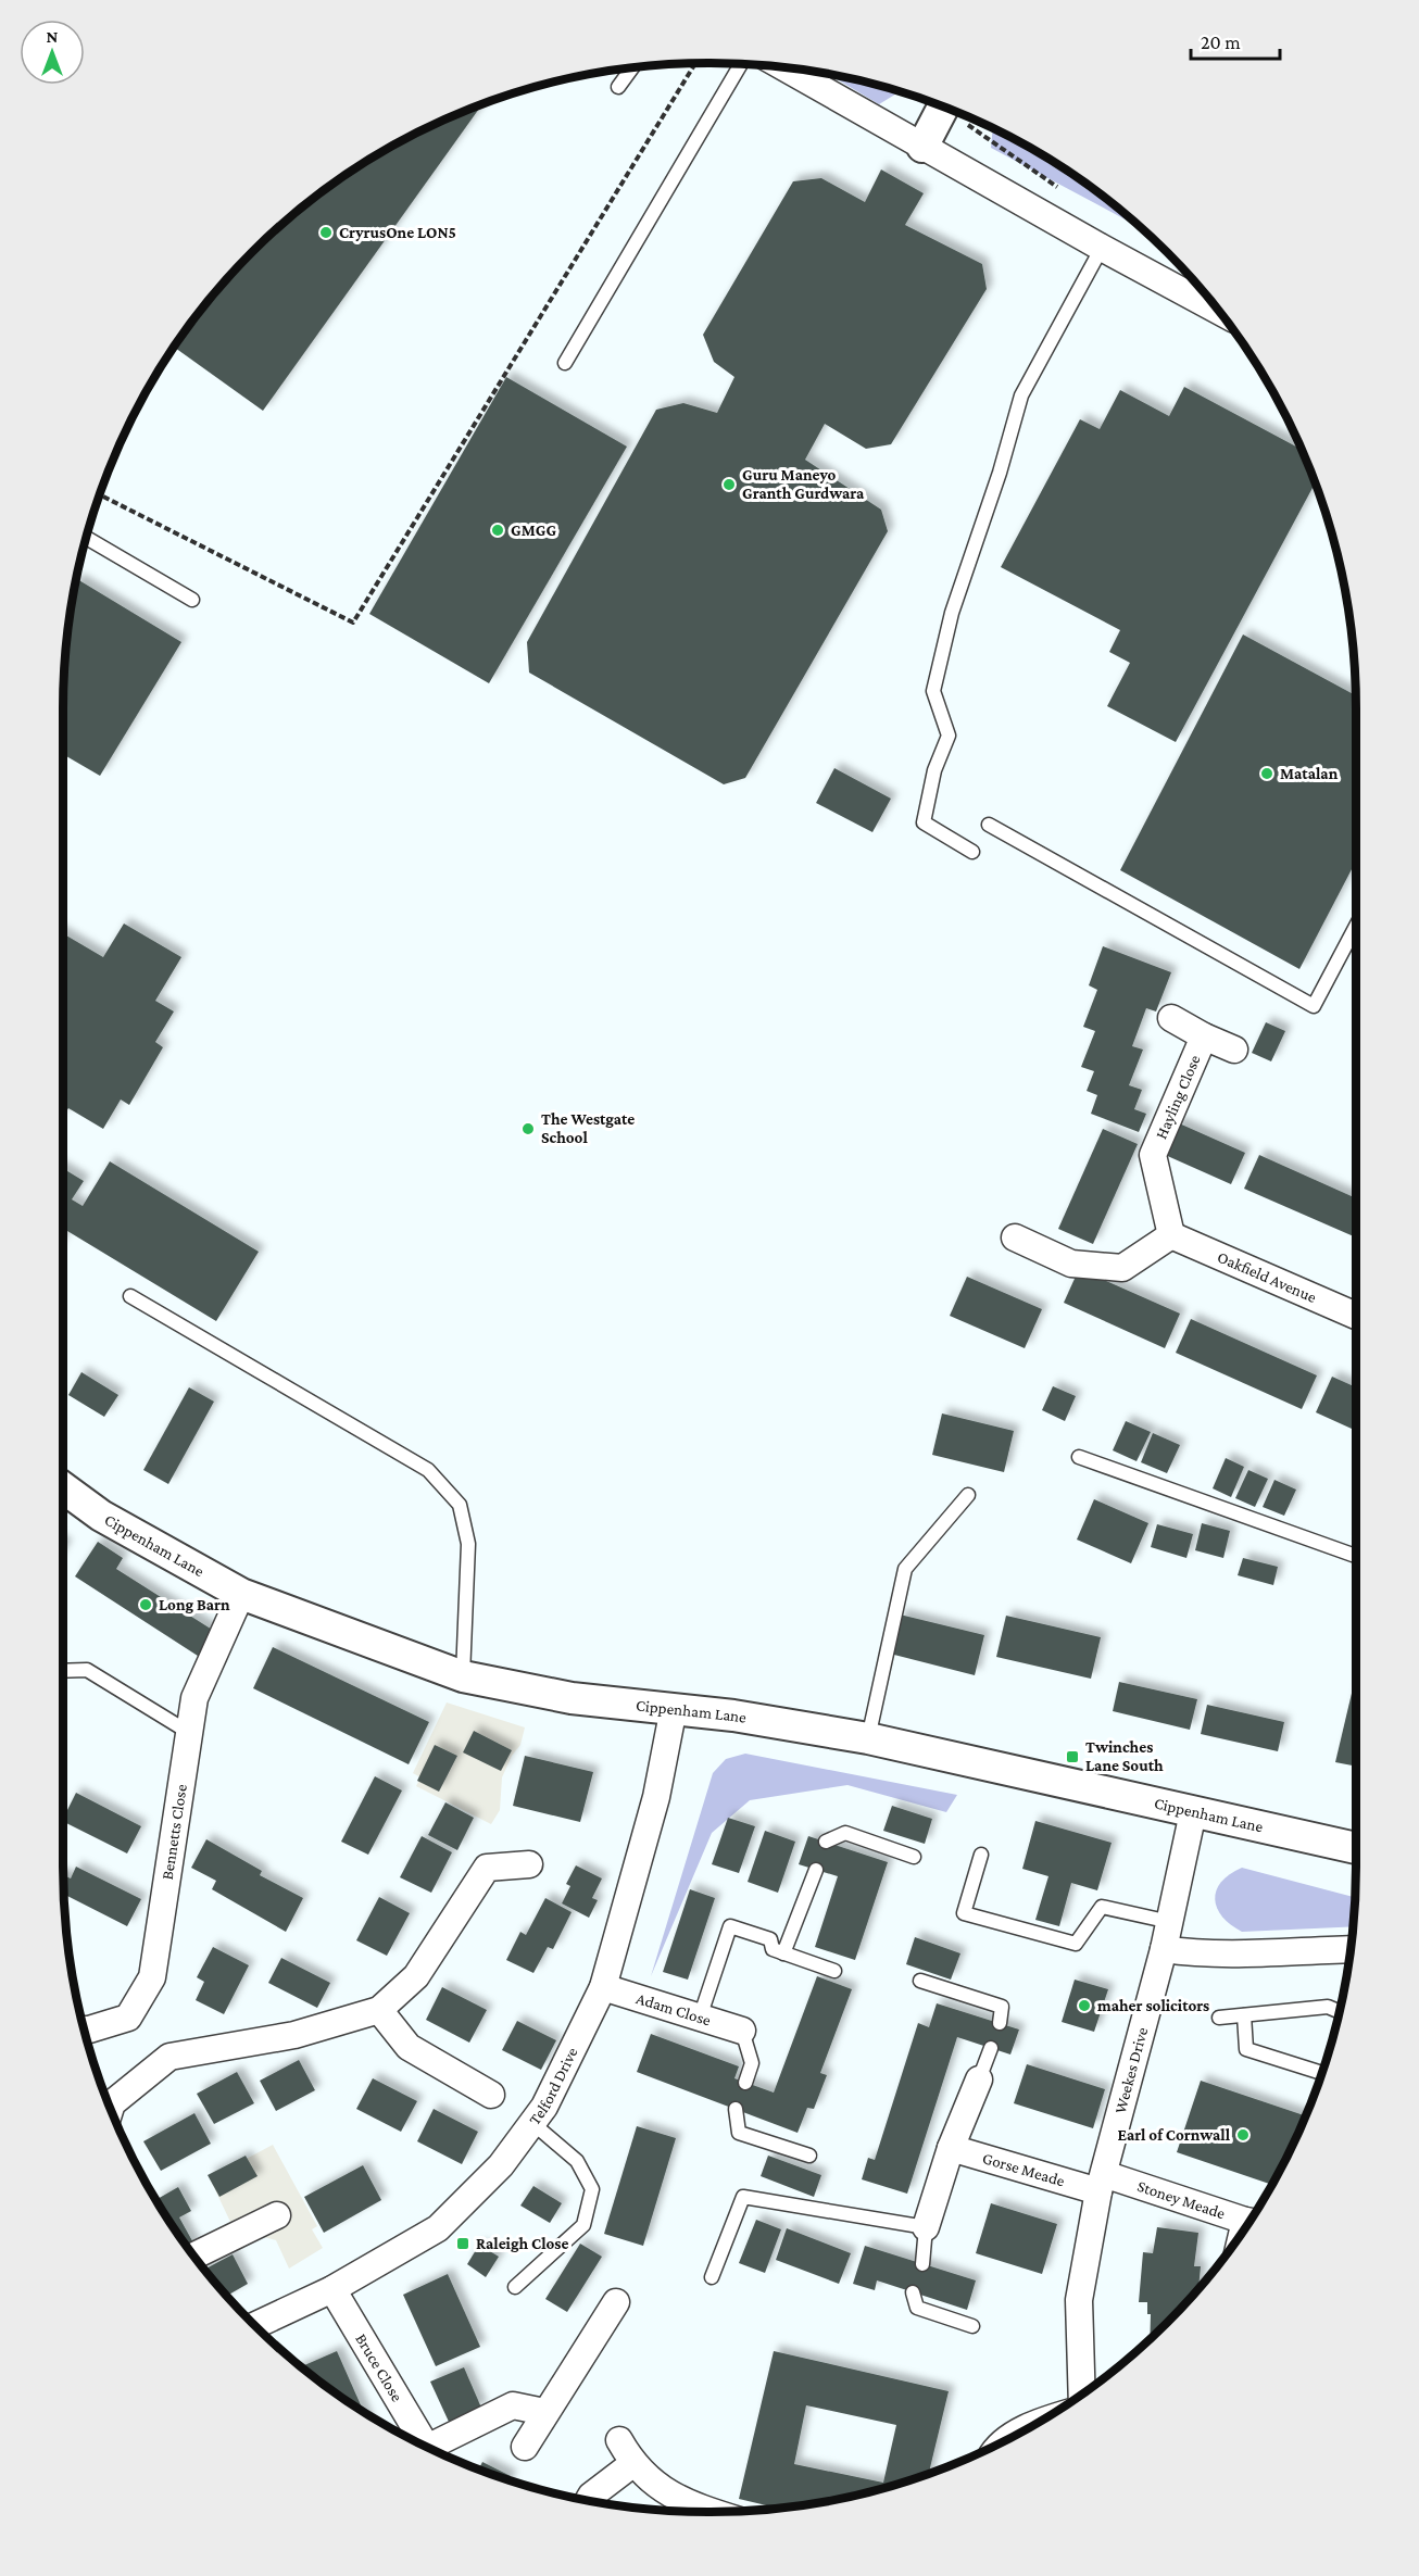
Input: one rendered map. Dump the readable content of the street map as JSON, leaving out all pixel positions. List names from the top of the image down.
{
  "streets": {
    "street": [
      "Hayling Close",
      "Oakfield Avenue",
      "Cippenham Lane",
      "Bennetts Close",
      "Adam Close",
      "Weekes Drive",
      "Telford Drive",
      "Gorse Meade",
      "Stoney Meade",
      "Bruce Close"
    ]
  },
  "crossings": [
    ["Hayling Close", "Oakfield Avenue"],
    ["Cippenham Lane", "Bennetts Close"],
    ["Cippenham Lane", "Weekes Drive"],
    ["Cippenham Lane", "Telford Drive"],
    ["Adam Close", "Telford Drive"],
    ["Weekes Drive", "Gorse Meade"],
    ["Weekes Drive", "Stoney Meade"],
    ["Telford Drive", "Bruce Close"],
    ["Gorse Meade", "Stoney Meade"]
  ],
  "places": {
    "other": [
      "CryrusOne LON5",
      "Guru Maneyo Granth Gurdwara",
      "GMGG",
      "Matalan",
      "The Westgate School",
      "Long Barn",
      "maher solicitors",
      "Earl of Cornwall"
    ],
    "transit": ["Twinches Lane South", "Raleigh Close"]
  },
  "scale_bar": "20 m",
  "north": "top"
}
